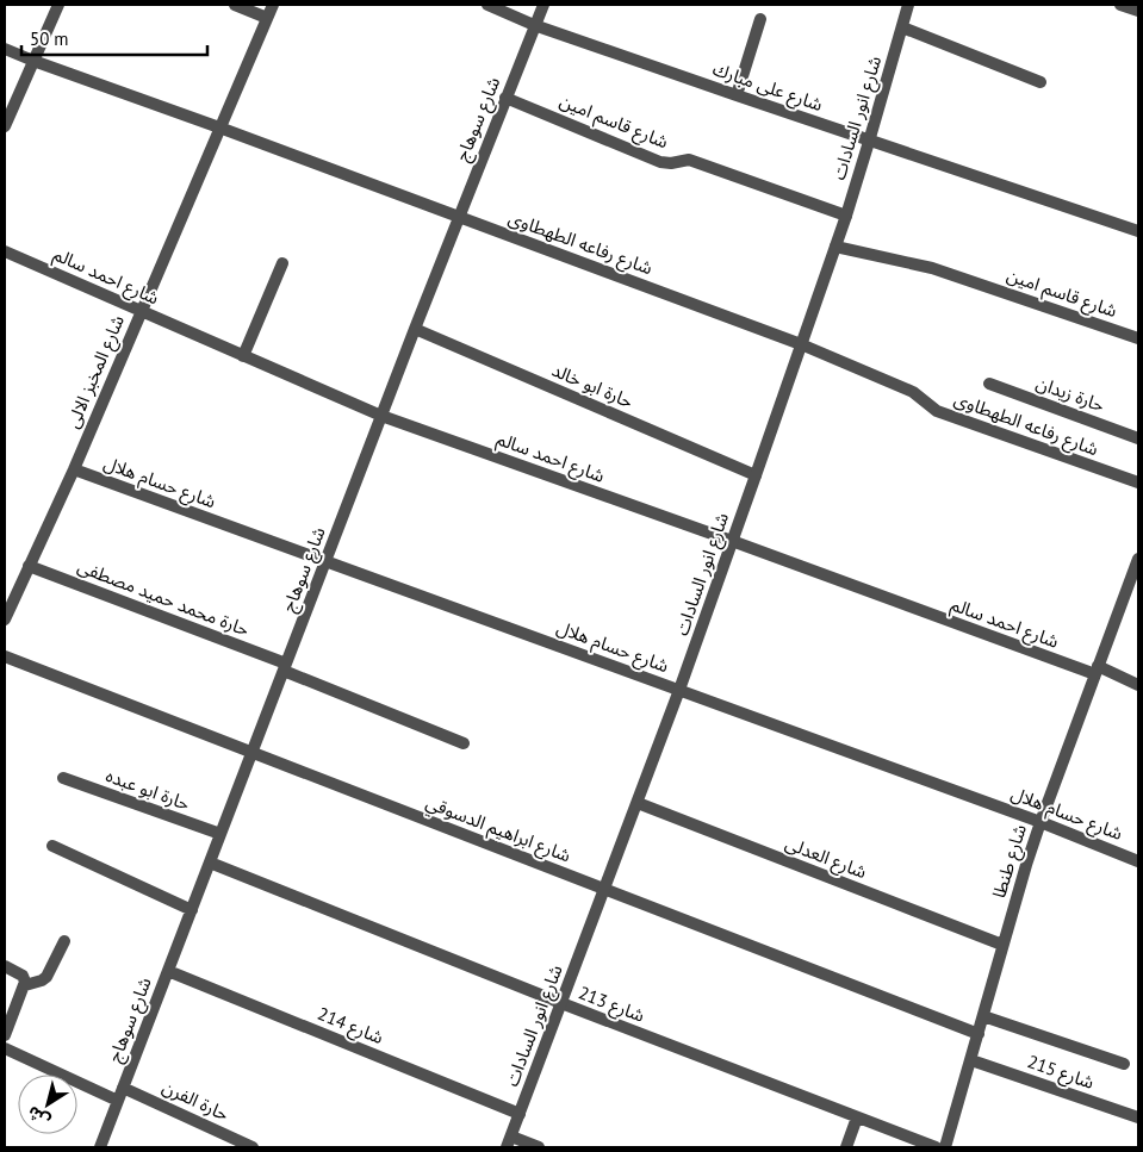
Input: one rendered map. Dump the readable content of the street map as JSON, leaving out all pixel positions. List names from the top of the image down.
{
  "streets": {
    "street": [
      "شارع على مبارك",
      "شارع انور السادات",
      "شارع سوهاج",
      "شارع قاسم امين",
      "شارع رفاعه الطهطاوى",
      "شارع احمد سالم",
      "شارع المخبز الالى",
      "حارة ابو خالد",
      "حارة زيدان",
      "شارع حسام هلال",
      "حارة محمد حميد مصطفى",
      "حارة ابو عبده",
      "شارع ابراهيم الدسوقي",
      "شارع العدلى",
      "شارع طنطا",
      "شارع 213",
      "شارع 214",
      "شارع 215",
      "حارة الفرن"
    ]
  },
  "crossings": [
    ["شارع على مبارك", "شارع انور السادات"],
    ["شارع على مبارك", "شارع سوهاج"],
    ["شارع انور السادات", "شارع قاسم امين"],
    ["شارع انور السادات", "شارع رفاعه الطهطاوى"],
    ["شارع انور السادات", "شارع احمد سالم"],
    ["شارع انور السادات", "حارة ابو خالد"],
    ["شارع انور السادات", "شارع حسام هلال"],
    ["شارع انور السادات", "شارع ابراهيم الدسوقي"],
    ["شارع انور السادات", "شارع العدلى"],
    ["شارع انور السادات", "شارع 213"],
    ["شارع انور السادات", "شارع 214"],
    ["شارع سوهاج", "شارع قاسم امين"],
    ["شارع سوهاج", "شارع رفاعه الطهطاوى"],
    ["شارع سوهاج", "شارع احمد سالم"],
    ["شارع سوهاج", "حارة ابو خالد"],
    ["شارع سوهاج", "شارع حسام هلال"],
    ["شارع سوهاج", "حارة محمد حميد مصطفى"],
    ["شارع سوهاج", "حارة ابو عبده"],
    ["شارع سوهاج", "شارع ابراهيم الدسوقي"],
    ["شارع سوهاج", "شارع 213"],
    ["شارع سوهاج", "شارع 214"],
    ["شارع سوهاج", "حارة الفرن"],
    ["شارع رفاعه الطهطاوى", "شارع المخبز الالى"],
    ["شارع احمد سالم", "شارع المخبز الالى"],
    ["شارع احمد سالم", "شارع طنطا"],
    ["شارع المخبز الالى", "شارع حسام هلال"],
    ["شارع المخبز الالى", "حارة محمد حميد مصطفى"],
    ["شارع حسام هلال", "شارع طنطا"],
    ["شارع ابراهيم الدسوقي", "شارع طنطا"],
    ["شارع العدلى", "شارع طنطا"],
    ["شارع طنطا", "شارع 215"]
  ],
  "scale_bar": "50 m",
  "north": "bottom left"
}
